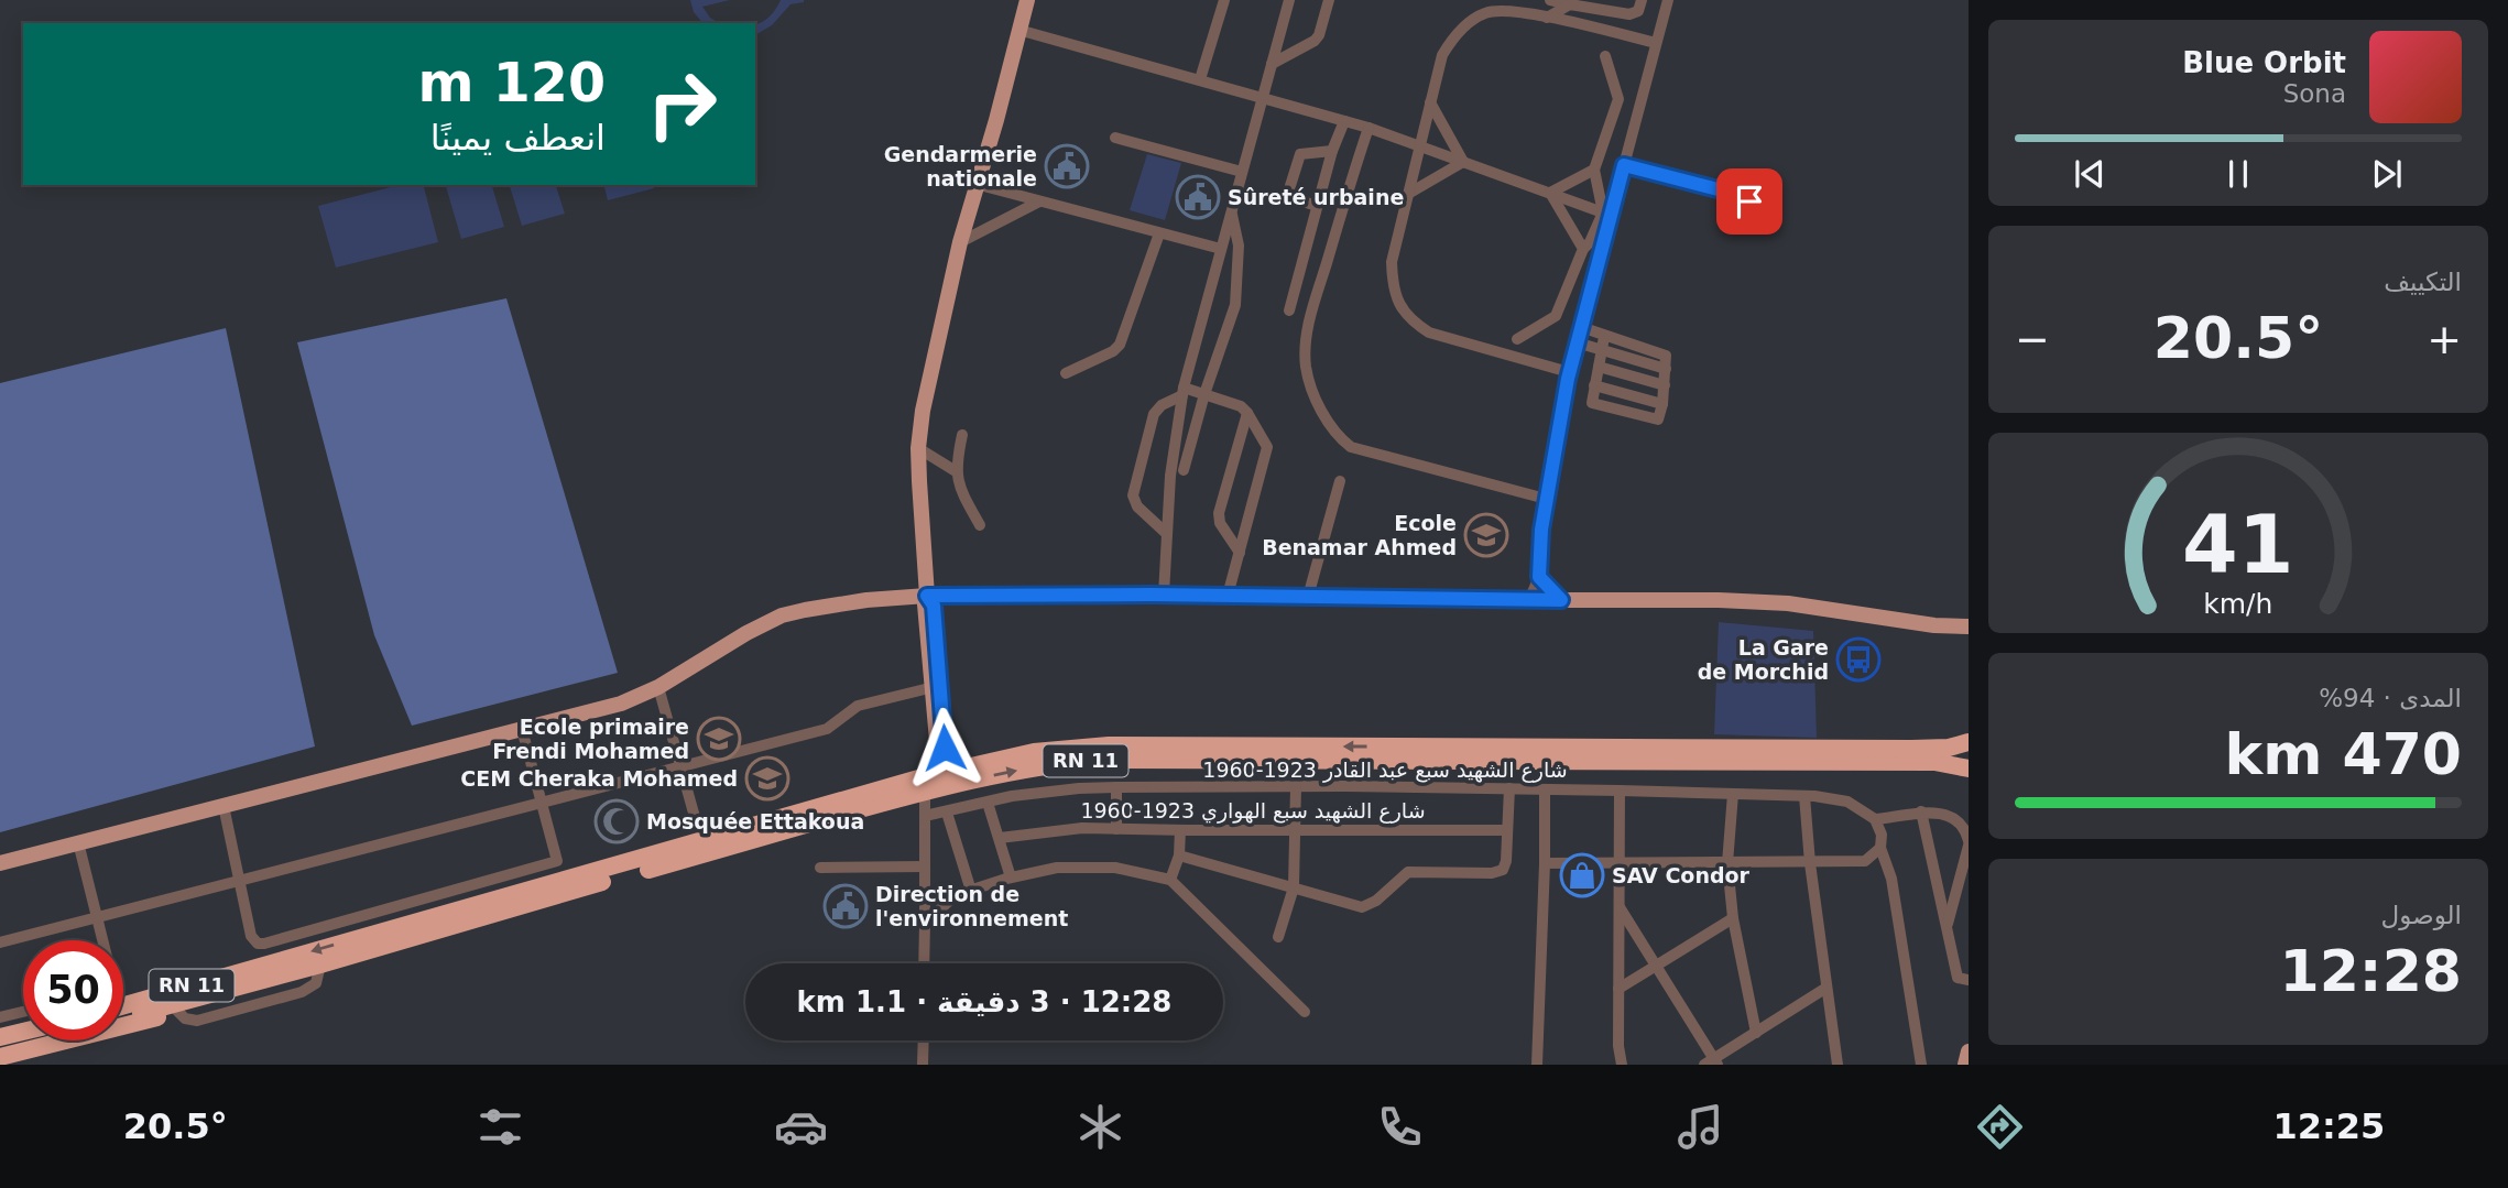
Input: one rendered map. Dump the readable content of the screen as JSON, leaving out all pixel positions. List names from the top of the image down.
{
  "streets": {
    "highway": ["RN 11"],
    "street": ["شارع الشهيد سبع عبد القادر 1923-1960", "شارع الشهيد سبع الهواري 1923-1960"]
  },
  "places": {
    "public building": ["Gendarmerie nationale", "Sûreté urbaine", "Direction de l'environnement"],
    "school or university": ["Ecole Benamar Ahmed", "Ecole primaire Frendi Mohamed", "CEM Cheraka Mohamed"],
    "bus stop": ["La Gare de Morchid"],
    "mosque": ["Mosquée Ettakoua"],
    "shop": ["SAV Condor"]
  },
  "page": {
    "turn": ["120 m", "انعطف يمينًا"],
    "song": ["Blue Orbit", "Sona"],
    "tile": [
      "التكييف",
      ["المدى · 94%", "470 km"],
      ["الوصول", "12:28"]
    ],
    "heat": ["−", "20.5°", "+"],
    "limit": "50",
    "trip": "12:28 · 3 دقيقة · 1.1 km",
    "tabs": ["12:25", "20.5°"],
    "gauge": ["41", "km/h"]
  }
}
